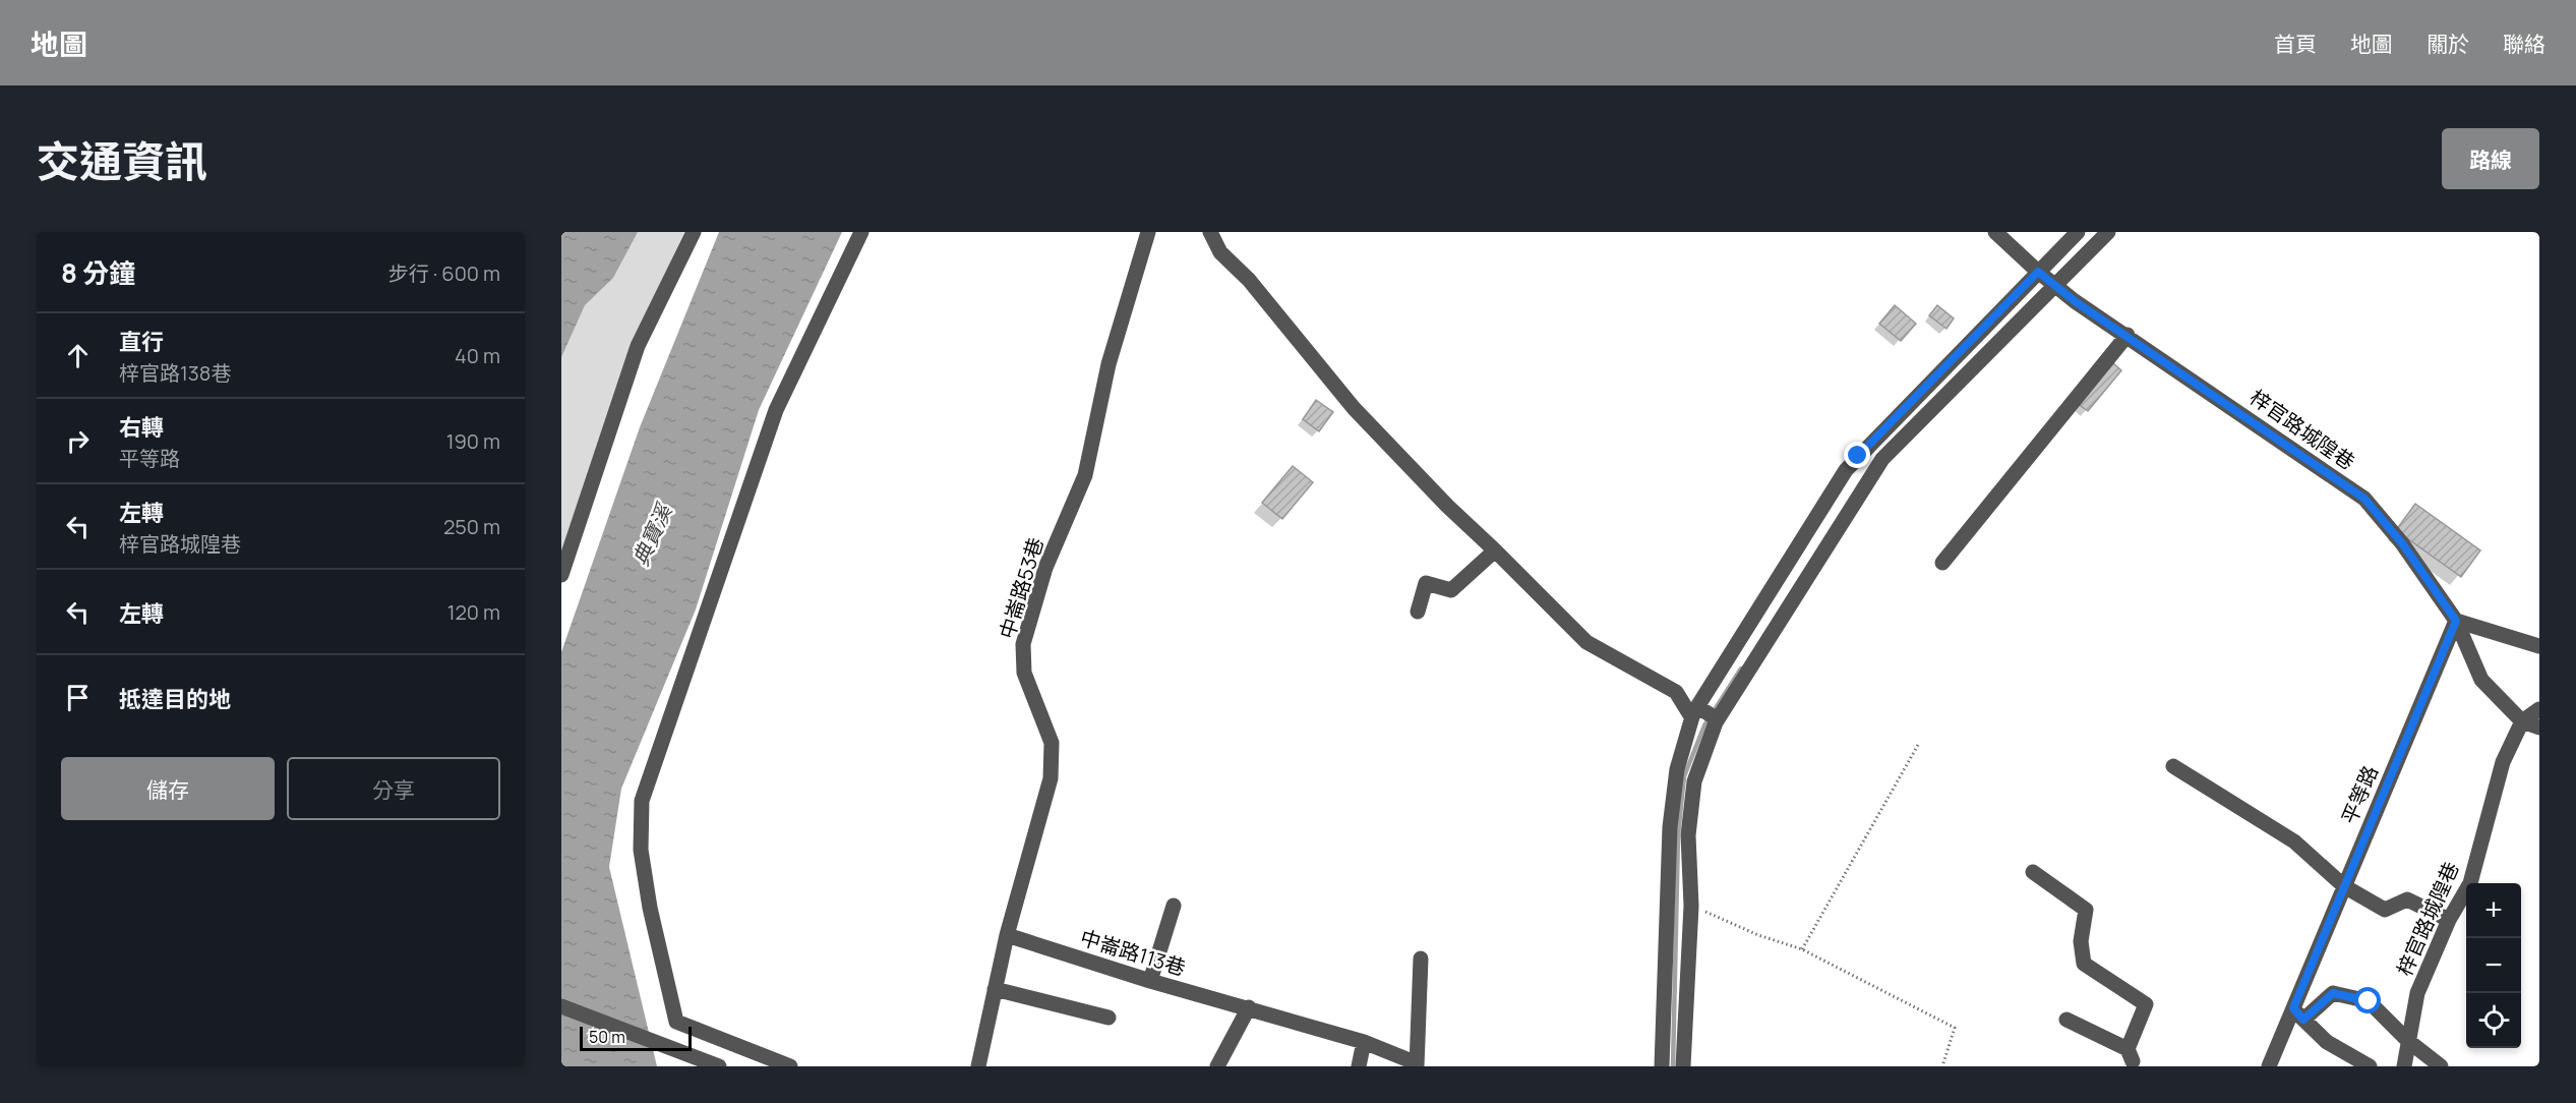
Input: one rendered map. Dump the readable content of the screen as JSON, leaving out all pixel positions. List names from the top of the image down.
{
  "streets": {
    "street": [
      "梓官路城隍巷",
      "中崙路53巷",
      "平等路",
      "中崙路113巷"
    ]
  },
  "crossings": [
    ["梓官路城隍巷", "平等路"],
    ["中崙路53巷", "中崙路113巷"]
  ],
  "water": ["典寶溪"],
  "scale_bar": "50 m",
  "page": {
    "header": "地圖",
    "nav": [
      "首頁",
      "地圖",
      "關於",
      "聯絡"
    ],
    "title": "交通資訊",
    "buttons": [
      "路線",
      ["儲存", "分享"]
    ],
    "heading": ["8 分鐘", "步行 · 600 m"],
    "list": [
      ["直行", "梓官路138巷", "40 m"],
      ["右轉", "平等路", "190 m"],
      ["左轉", "梓官路城隍巷", "250 m"],
      ["左轉", "120 m"],
      "抵達目的地"
    ],
    "map_buttons": ["+", "−"],
    "scale": "50 m"
  }
}
